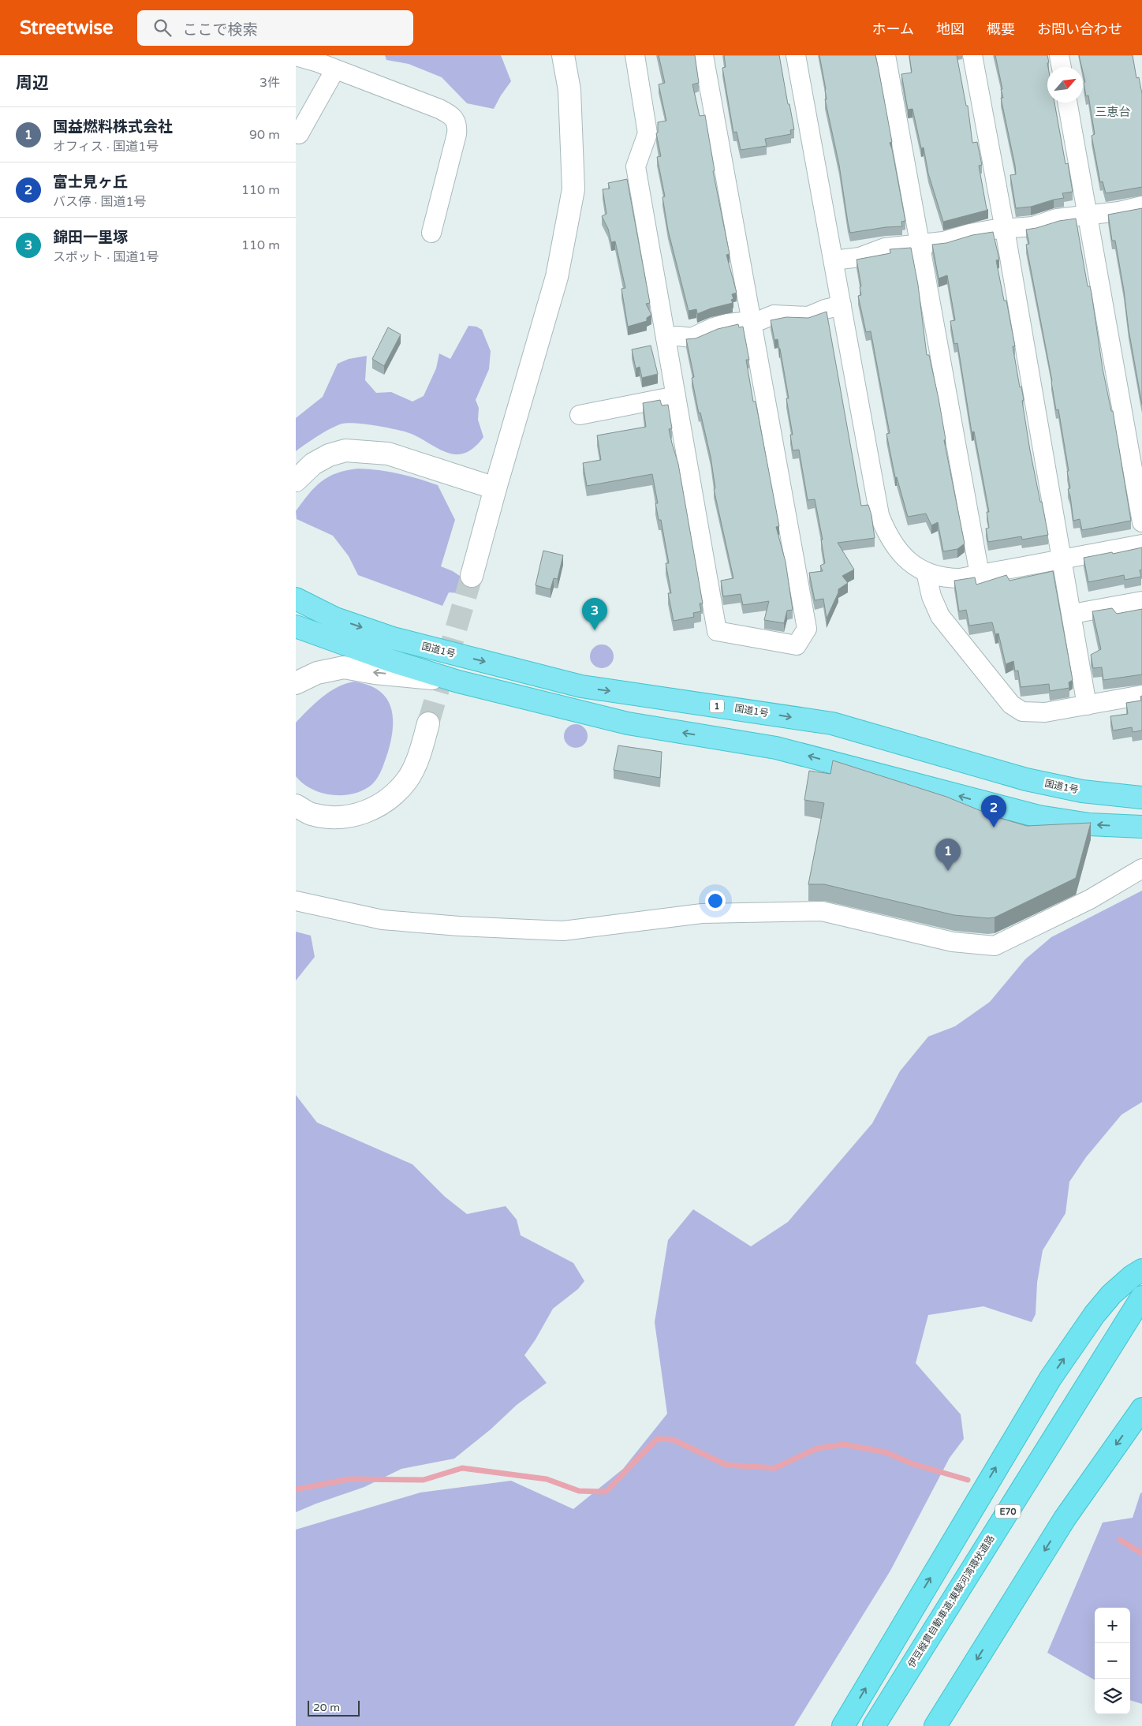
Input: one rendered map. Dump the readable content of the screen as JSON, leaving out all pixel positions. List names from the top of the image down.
{
  "streets": {
    "highway": [
      "国道1号",
      "1",
      "E70",
      "伊豆縦貫自動車道;東駿河湾環状道路"
    ]
  },
  "districts": ["三恵台"],
  "scale_bar": "20 m",
  "north": "top right",
  "page": {
    "header": "Streetwise",
    "search": "ここで検索",
    "nav": [
      "ホーム",
      "地図",
      "概要",
      "お問い合わせ"
    ],
    "heading": ["周辺", "3件"],
    "list": [
      {
        "mark": "1",
        "name": "国益燃料株式会社",
        "note": "オフィス · 国道1号",
        "value": "90 m"
      },
      {
        "mark": "2",
        "name": "富士見ヶ丘",
        "note": "バス停 · 国道1号",
        "value": "110 m"
      },
      {
        "mark": "3",
        "name": "錦田一里塚",
        "note": "スポット · 国道1号",
        "value": "110 m"
      }
    ],
    "pins": ["3", "2", "1"],
    "map_buttons": ["+", "−"],
    "scale": "20 m"
  }
}
